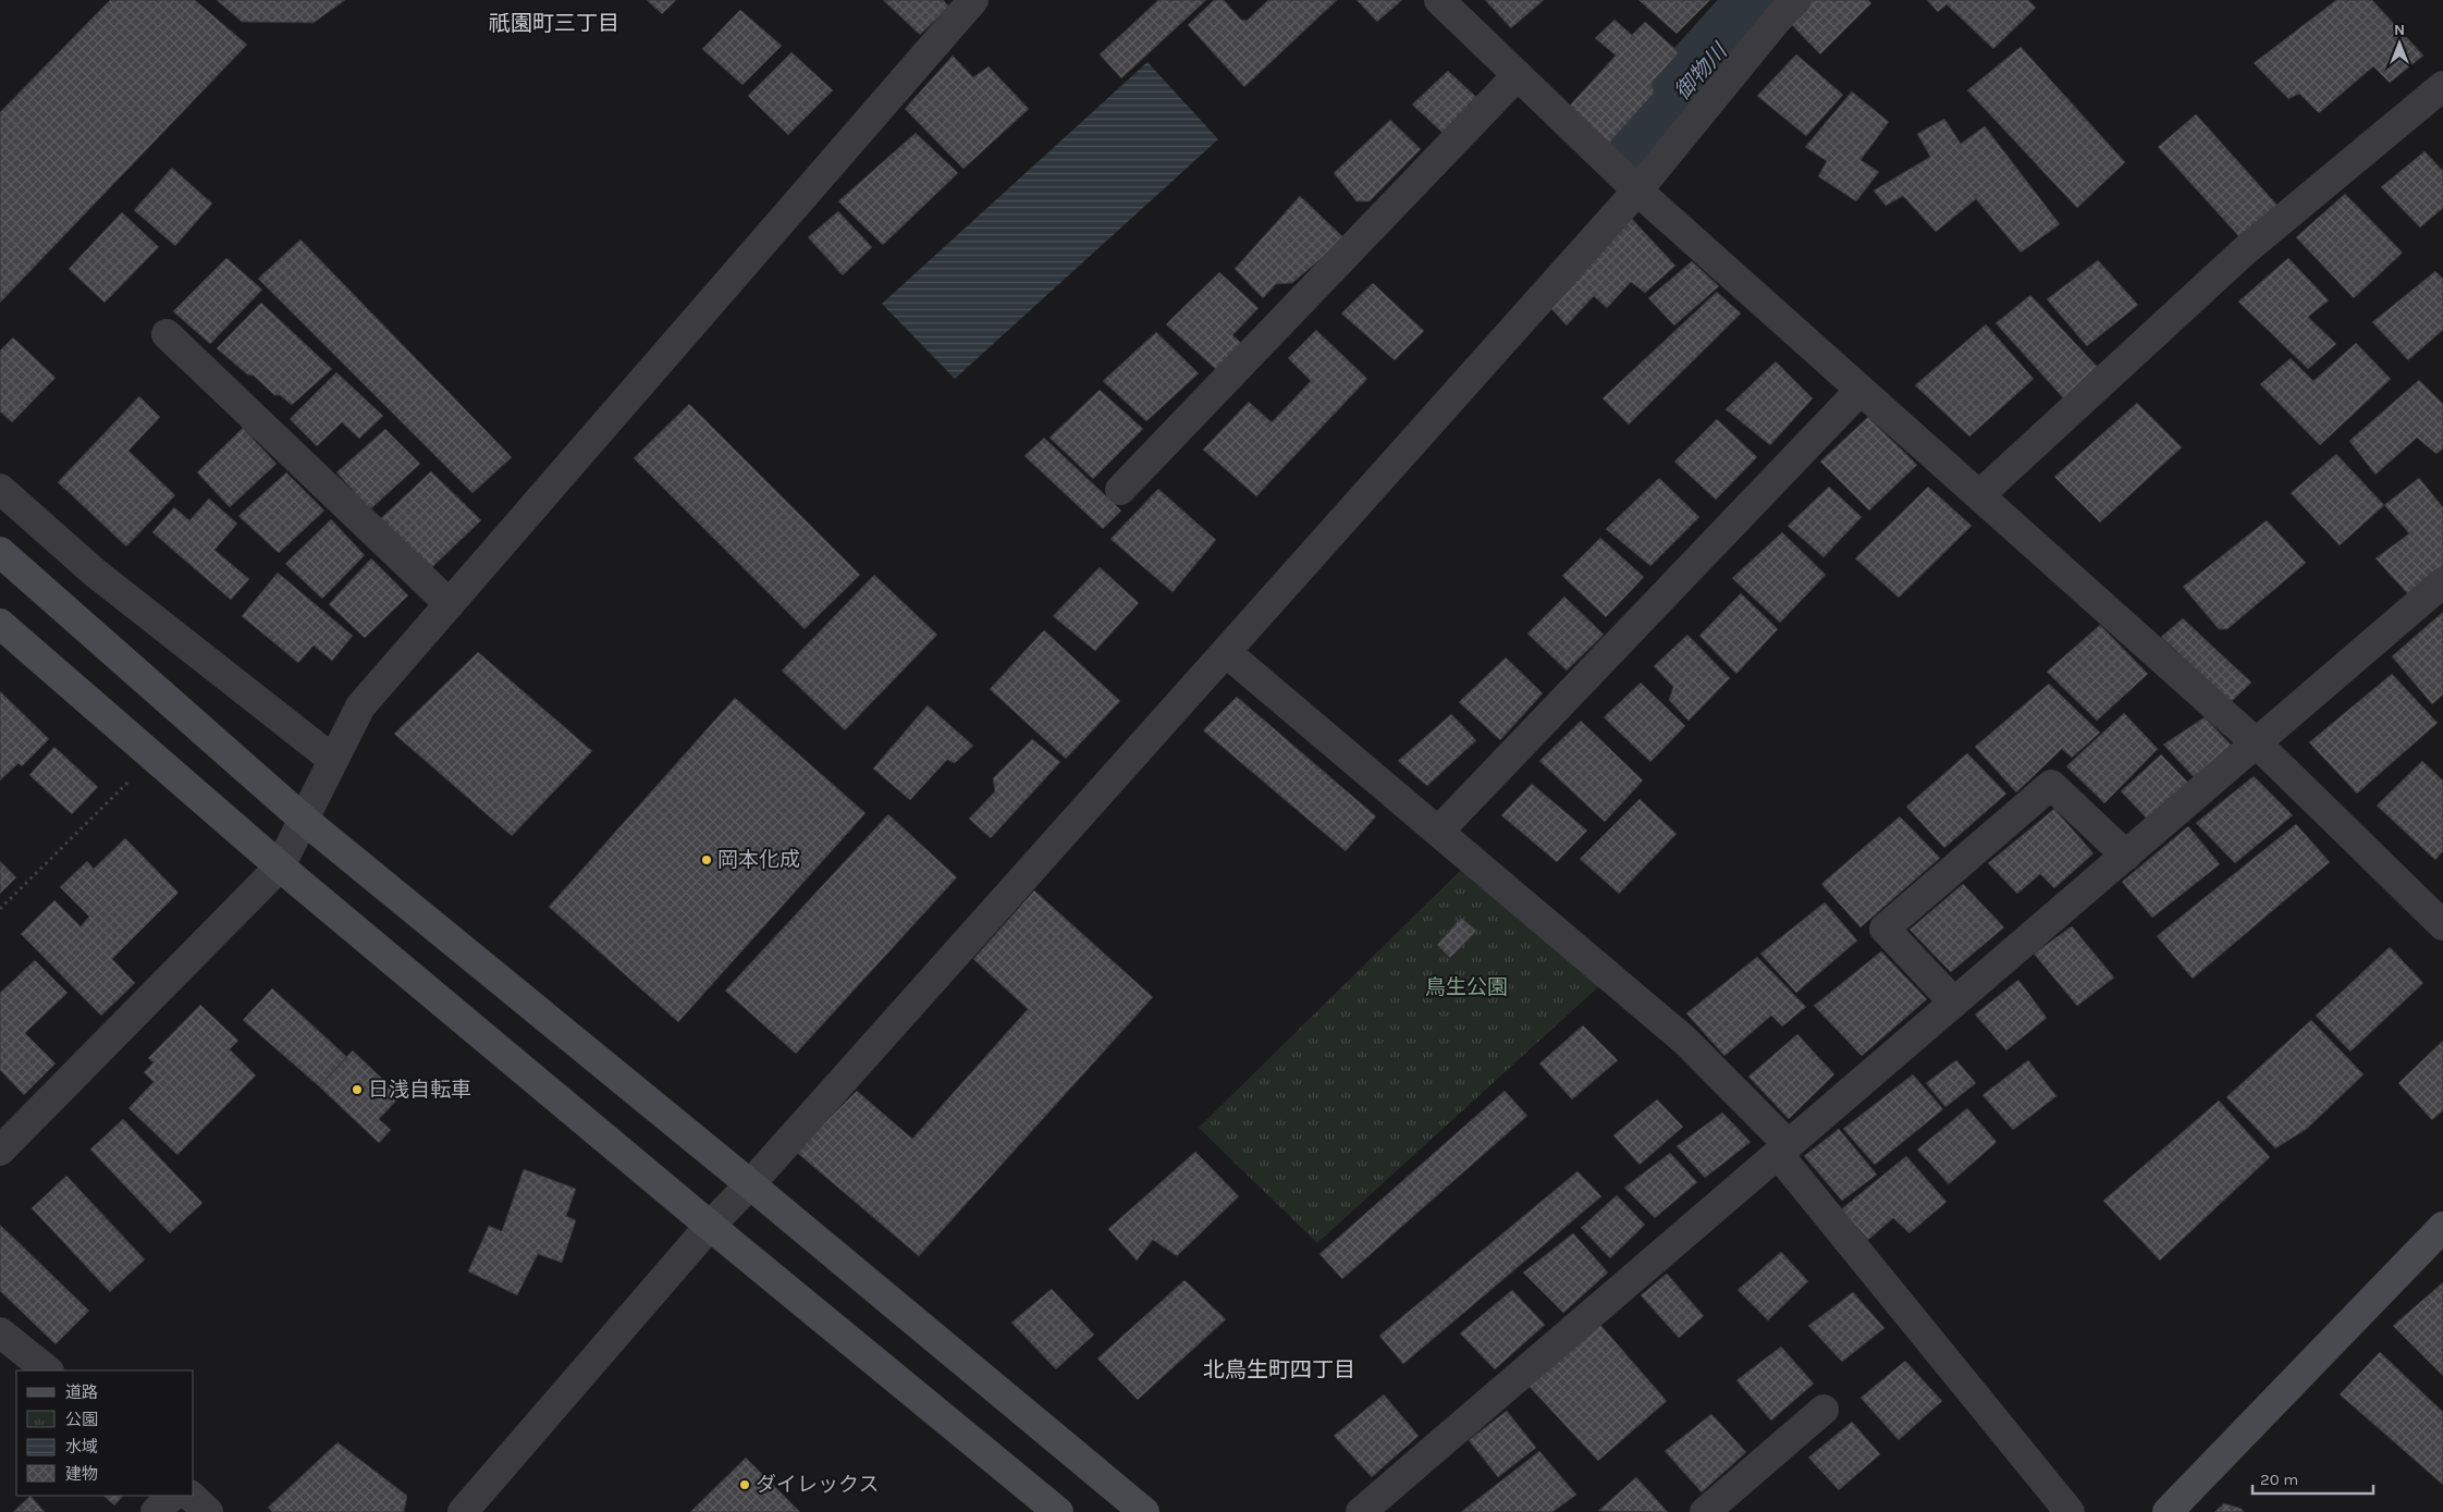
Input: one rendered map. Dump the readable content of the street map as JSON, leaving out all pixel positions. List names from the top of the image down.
{
  "districts": ["祇園町三丁目", "北鳥生町四丁目"],
  "water": ["御物川"],
  "parks": ["鳥生公園"],
  "places": ["岡本化成", "日浅自転車", "ダイレックス"],
  "legend": [
    "道路",
    "公園",
    "水域",
    "建物"
  ],
  "scale_bar": "20 m",
  "north": "top"
}
